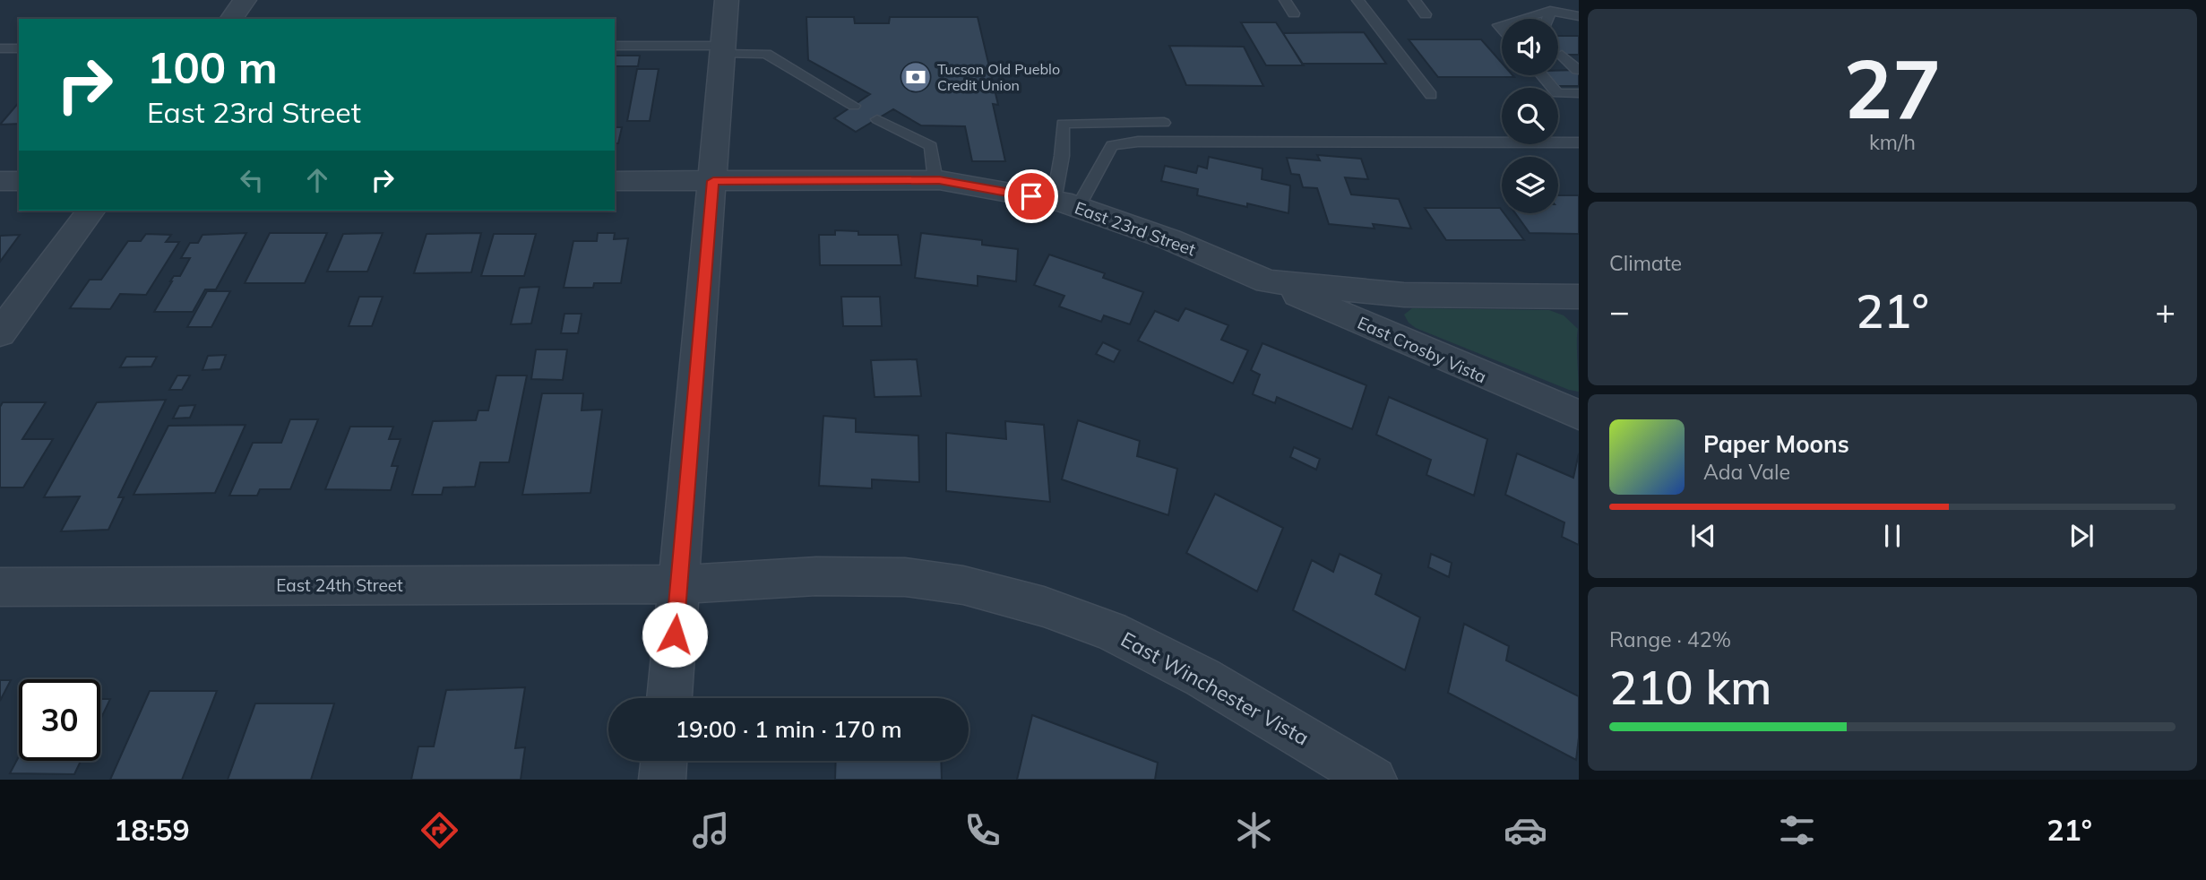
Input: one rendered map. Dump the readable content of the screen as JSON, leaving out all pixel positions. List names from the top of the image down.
{
  "streets": {
    "street": [
      "East 23rd Street",
      "East Crosby Vista",
      "East 24th Street",
      "East Winchester Vista"
    ]
  },
  "crossings": [
    ["East 23rd Street", "East Crosby Vista"],
    ["East 24th Street", "East Winchester Vista"]
  ],
  "places": {
    "bank": ["Tucson Old Pueblo Credit Union"]
  },
  "page": {
    "tile": [
      ["27", "km/h"],
      "Climate",
      ["Range · 42%", "210 km"]
    ],
    "turn": ["100 m", "East 23rd Street"],
    "heat": ["−", "21°", "+"],
    "song": ["Paper Moons", "Ada Vale"],
    "limit": "30",
    "trip": "19:00 · 1 min · 170 m",
    "tabs": ["18:59", "21°"]
  }
}
